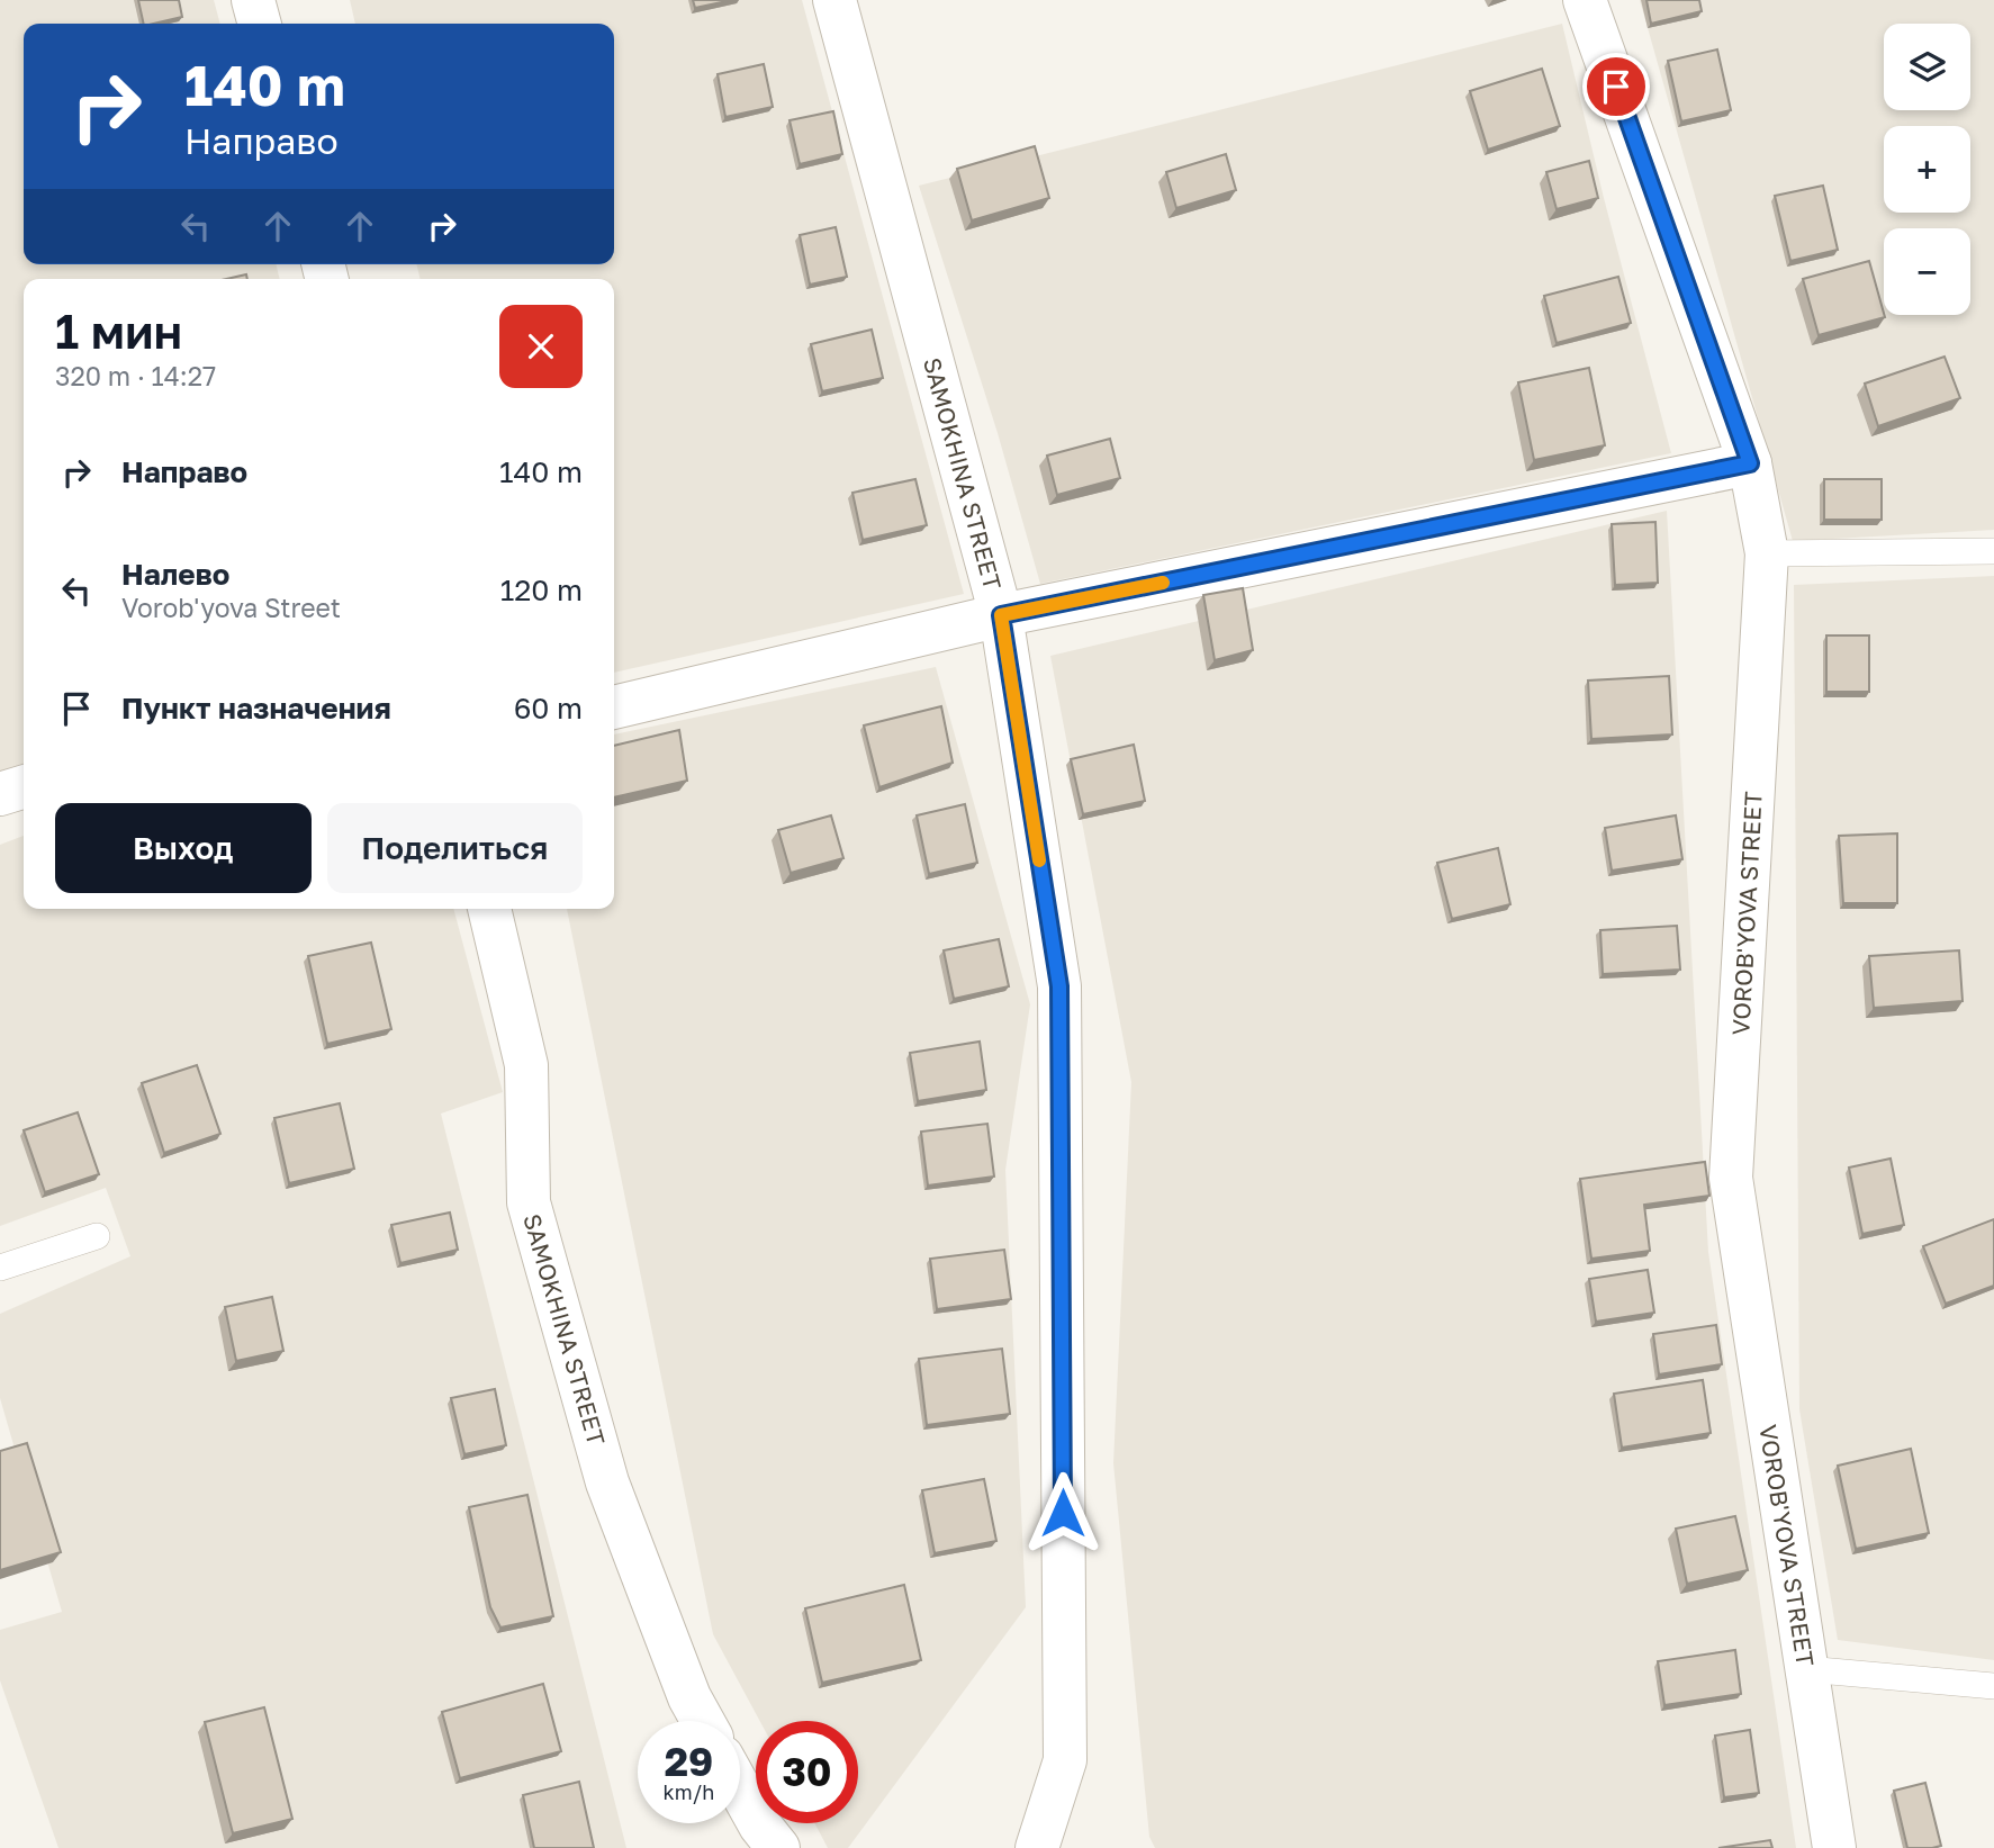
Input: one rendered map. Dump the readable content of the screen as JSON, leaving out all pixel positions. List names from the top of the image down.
{
  "streets": {
    "street": ["SAMOKHINA STREET", "VOROB'YOVA STREET"]
  },
  "page": {
    "map_buttons": ["+", "−"],
    "turn": ["140 m", "Направо"],
    "heading": ["1 мин", "320 m · 14:27"],
    "list": [
      {
        "name": "Направо",
        "value": "140 m"
      },
      {
        "name": "Налево",
        "note": "Vorob'yova Street",
        "value": "120 m"
      },
      {
        "name": "Пункт назначения",
        "value": "60 m"
      }
    ],
    "buttons": ["Выход", "Поделиться"],
    "speed": "29 km/h",
    "limit": "30"
  }
}
